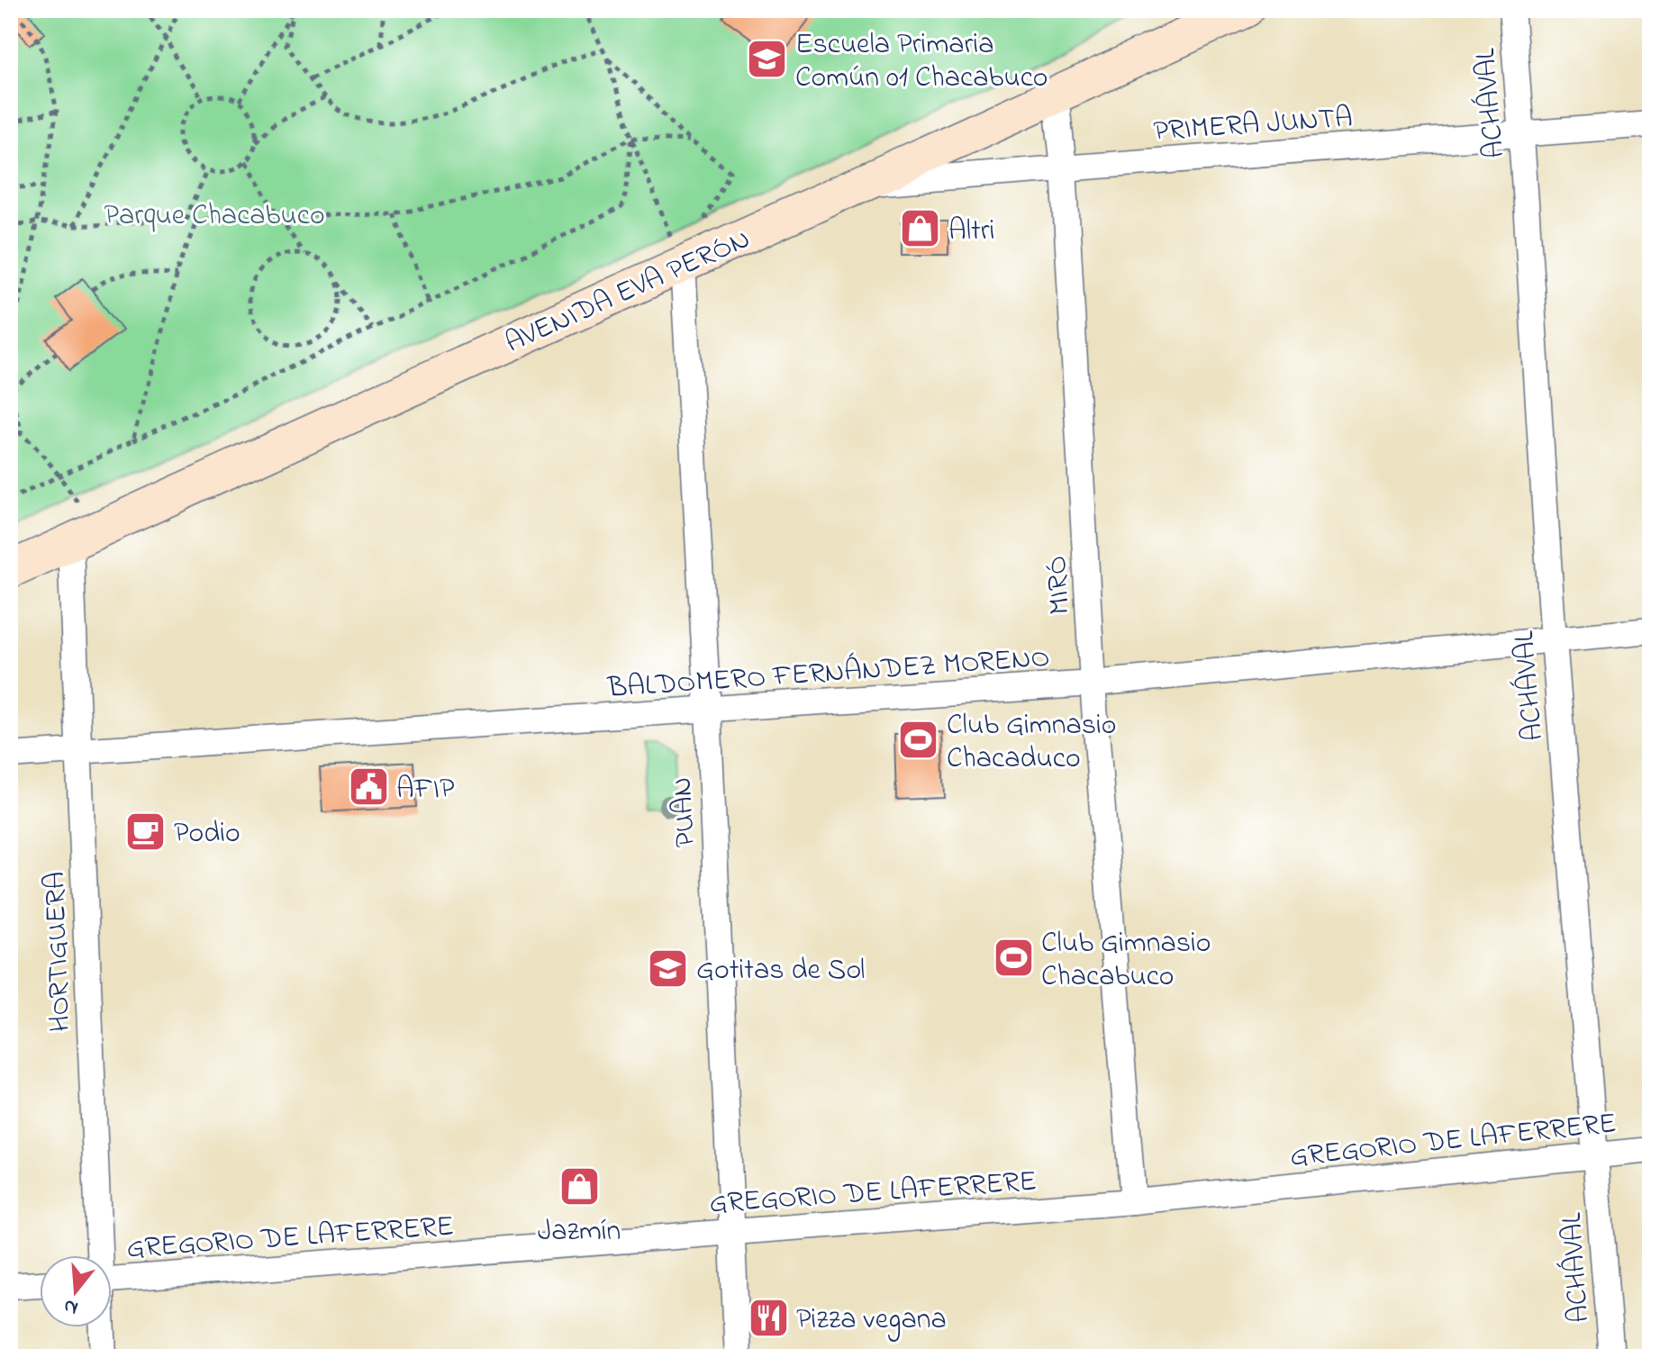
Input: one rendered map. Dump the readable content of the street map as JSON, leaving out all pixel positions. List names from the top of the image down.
{
  "streets": {
    "main road": ["AVENIDA EVA PERÓN"],
    "street": [
      "ACHÁVAL",
      "PRIMERA JUNTA",
      "MIRÓ",
      "BALDOMERO FERNÁNDEZ MORENO",
      "PUAN",
      "HORTIGUERA",
      "GREGORIO DE LAFERRERE"
    ]
  },
  "crossings": [
    ["ACHÁVAL", "PRIMERA JUNTA"],
    ["ACHÁVAL", "BALDOMERO FERNÁNDEZ MORENO"],
    ["ACHÁVAL", "GREGORIO DE LAFERRERE"],
    ["PRIMERA JUNTA", "AVENIDA EVA PERÓN"],
    ["PRIMERA JUNTA", "MIRÓ"],
    ["AVENIDA EVA PERÓN", "MIRÓ"],
    ["AVENIDA EVA PERÓN", "PUAN"],
    ["AVENIDA EVA PERÓN", "HORTIGUERA"],
    ["MIRÓ", "BALDOMERO FERNÁNDEZ MORENO"],
    ["MIRÓ", "GREGORIO DE LAFERRERE"],
    ["BALDOMERO FERNÁNDEZ MORENO", "PUAN"],
    ["BALDOMERO FERNÁNDEZ MORENO", "HORTIGUERA"],
    ["PUAN", "GREGORIO DE LAFERRERE"]
  ],
  "parks": ["Parque Chacabuco"],
  "places": {
    "school or university": ["Escuela Primaria Común 01 Chacabuco", "Gotitas de Sol"],
    "shop": ["Altri", "Jazmín"],
    "sports": ["Club Gimnasio Chacaduco", "Club Gimnasio Chacabuco"],
    "public building": ["AFIP"],
    "cafe": ["Podio"],
    "restaurant": ["Pizza vegana"]
  },
  "north": "bottom"
}
